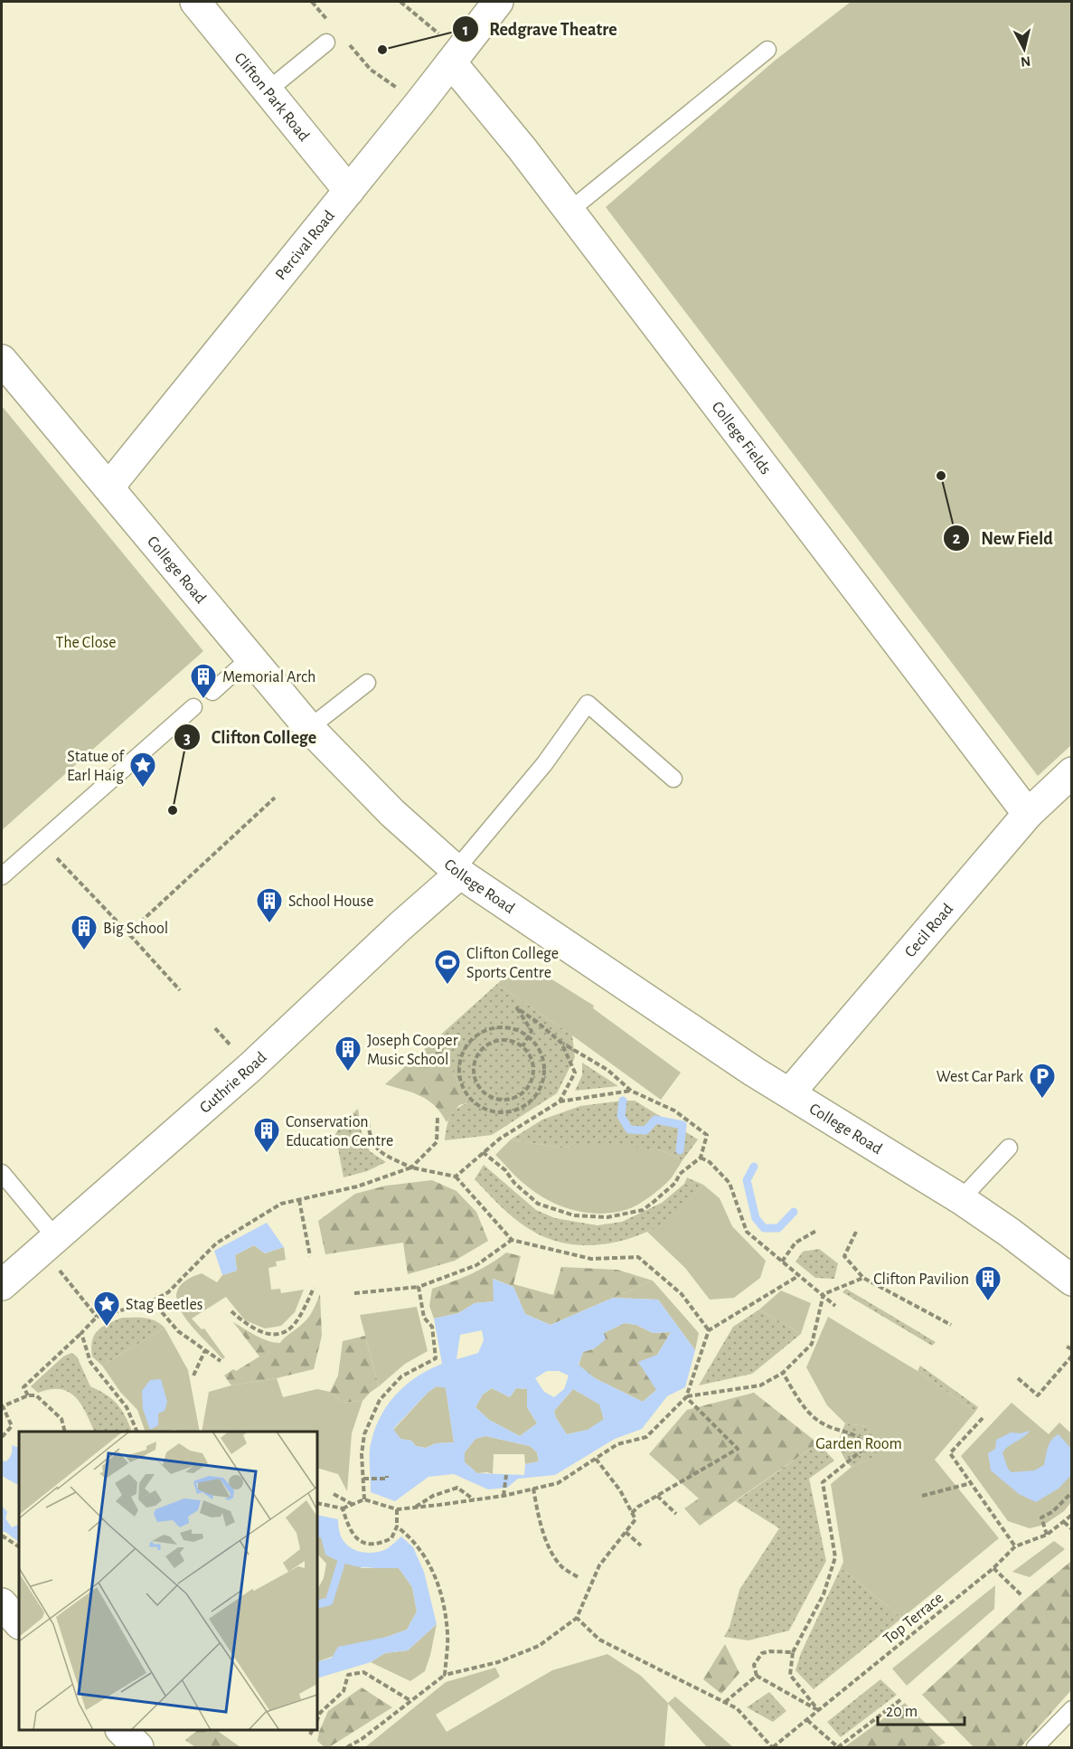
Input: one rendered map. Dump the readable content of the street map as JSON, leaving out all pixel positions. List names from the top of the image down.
{
  "streets": {
    "street": [
      "Clifton Park Road",
      "Percival Road",
      "College Fields",
      "College Road",
      "Cecil Road",
      "Guthrie Road"
    ],
    "path": ["Top Terrace"]
  },
  "crossings": [
    ["Clifton Park Road", "Percival Road"],
    ["Percival Road", "College Fields"],
    ["Percival Road", "College Road"],
    ["College Fields", "Cecil Road"],
    ["College Road", "Cecil Road"],
    ["College Road", "Guthrie Road"]
  ],
  "parks": ["The Close", "Garden Room"],
  "places": {
    "other": ["Redgrave Theatre", "New Field", "Clifton College"],
    "building": [
      "Memorial Arch",
      "School House",
      "Big School",
      "Joseph Cooper Music School",
      "Conservation Education Centre",
      "Clifton Pavilion"
    ],
    "place": ["Statue of Earl Haig", "Stag Beetles"],
    "sports": ["Clifton College Sports Centre"],
    "parking": ["West Car Park"]
  },
  "scale_bar": "20 m",
  "north": "bottom"
}
